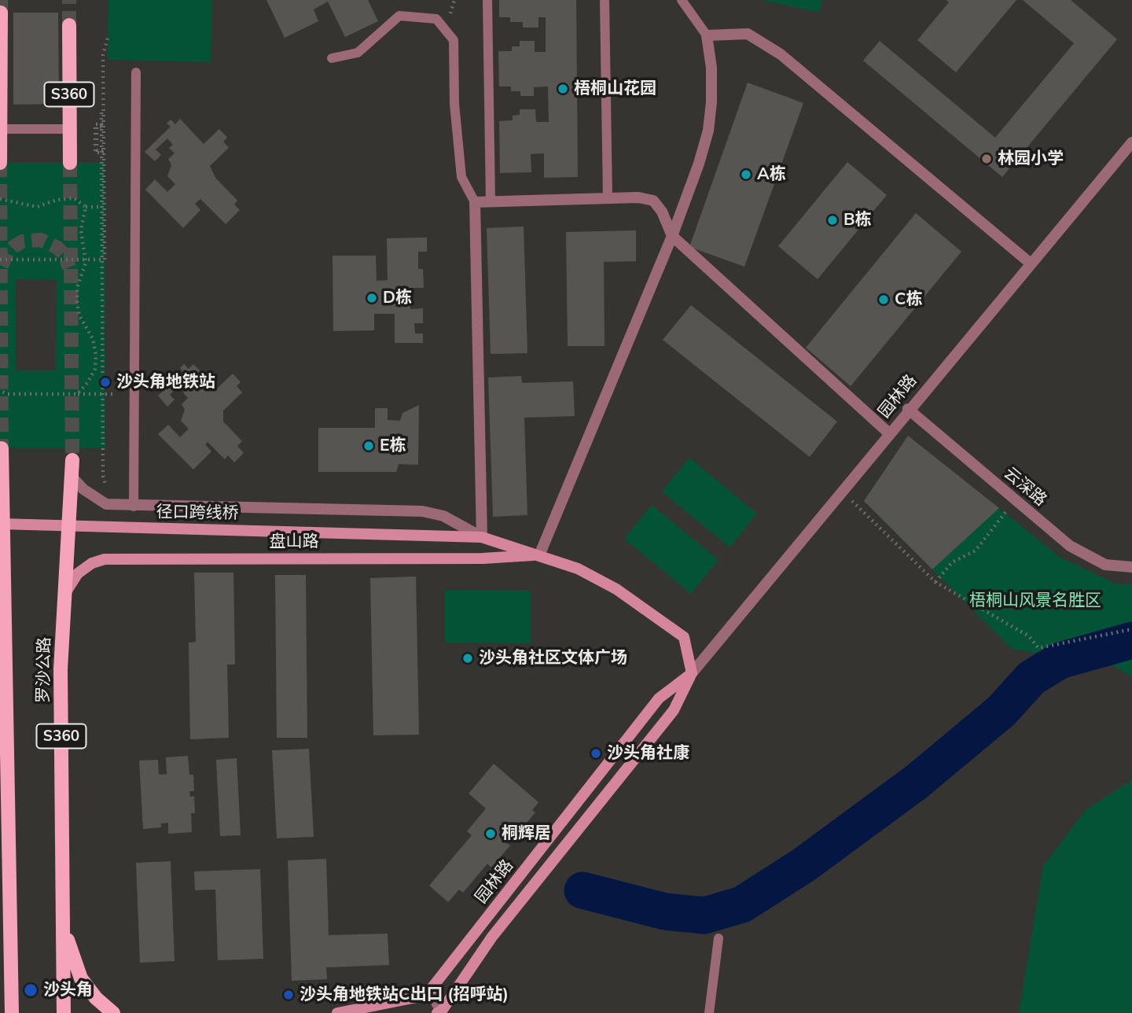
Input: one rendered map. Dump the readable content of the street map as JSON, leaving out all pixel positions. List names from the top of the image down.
{
  "streets": {
    "main road": [
      "S360",
      "园林路",
      "径口跨线桥",
      "盘山路",
      "罗沙公路"
    ],
    "street": ["云深路"]
  },
  "crossings": [
    ["园林路", "云深路"],
    ["园林路", "盘山路"],
    ["径口跨线桥", "盘山路"],
    ["盘山路", "罗沙公路"]
  ],
  "parks": ["梧桐山风景名胜区"],
  "places": [
    "梧桐山花园",
    "林园小学",
    "A栋",
    "B栋",
    "D栋",
    "C栋",
    "沙头角地铁站",
    "E栋",
    "沙头角社区文体广场",
    "沙头角社康",
    "桐辉居",
    "沙头角",
    "沙头角地铁站C出口 (招呼站)"
  ]
}
